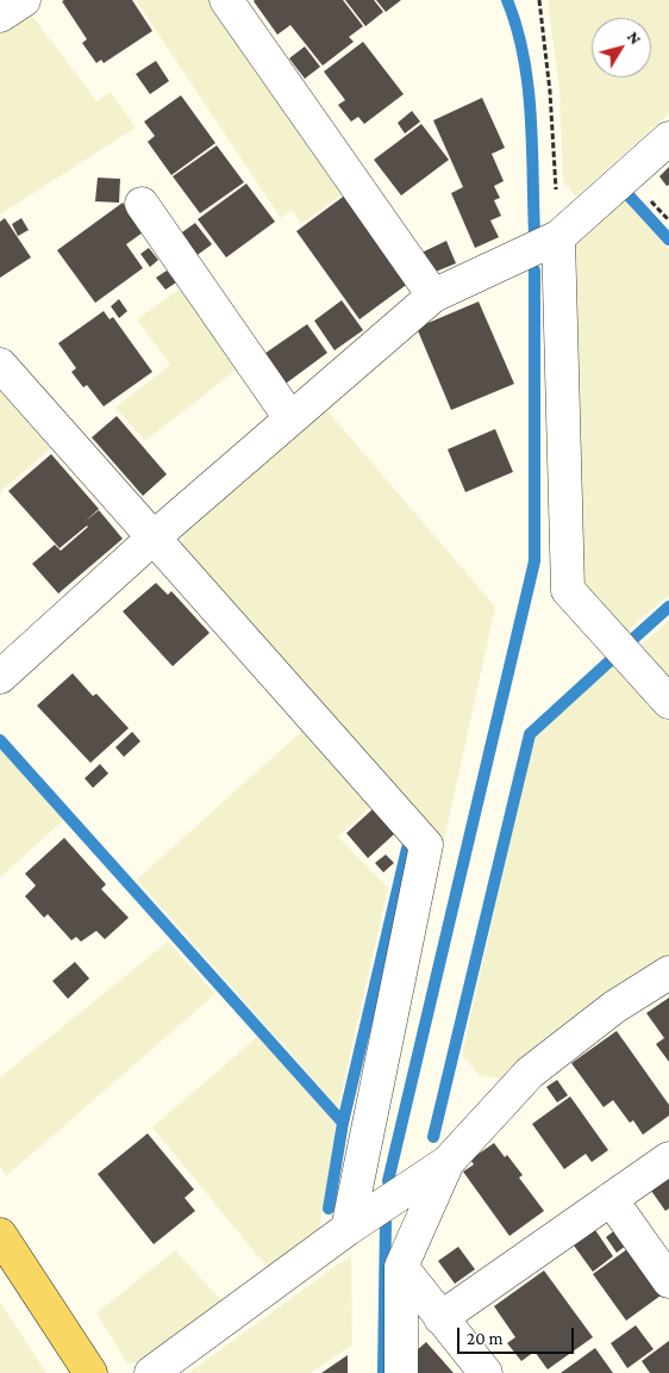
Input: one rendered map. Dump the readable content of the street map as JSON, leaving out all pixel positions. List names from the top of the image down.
{
  "scale_bar": "20 m",
  "north": "top right"
}
